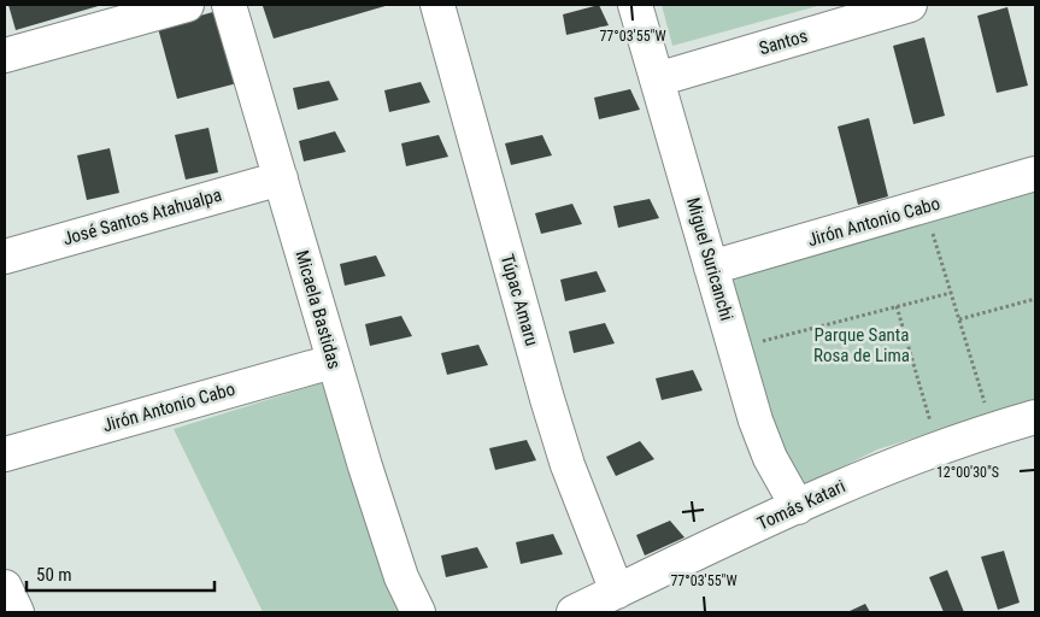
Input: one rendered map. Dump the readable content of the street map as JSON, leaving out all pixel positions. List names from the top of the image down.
{
  "streets": {
    "street": [
      "Santos",
      "José Santos Atahualpa",
      "Jirón Antonio Cabo",
      "Miguel Suricanchi",
      "Túpac Amaru",
      "Micaela Bastidas",
      "Tomás Katari"
    ]
  },
  "crossings": [
    ["Santos", "Miguel Suricanchi"],
    ["José Santos Atahualpa", "Micaela Bastidas"],
    ["Jirón Antonio Cabo", "Miguel Suricanchi"],
    ["Jirón Antonio Cabo", "Micaela Bastidas"],
    ["Miguel Suricanchi", "Tomás Katari"],
    ["Túpac Amaru", "Tomás Katari"]
  ],
  "parks": ["Parque Santa Rosa de Lima"],
  "scale_bar": "50 m",
  "coordinates": ["77°03'55\"W", "12°00'30\"S"]
}
